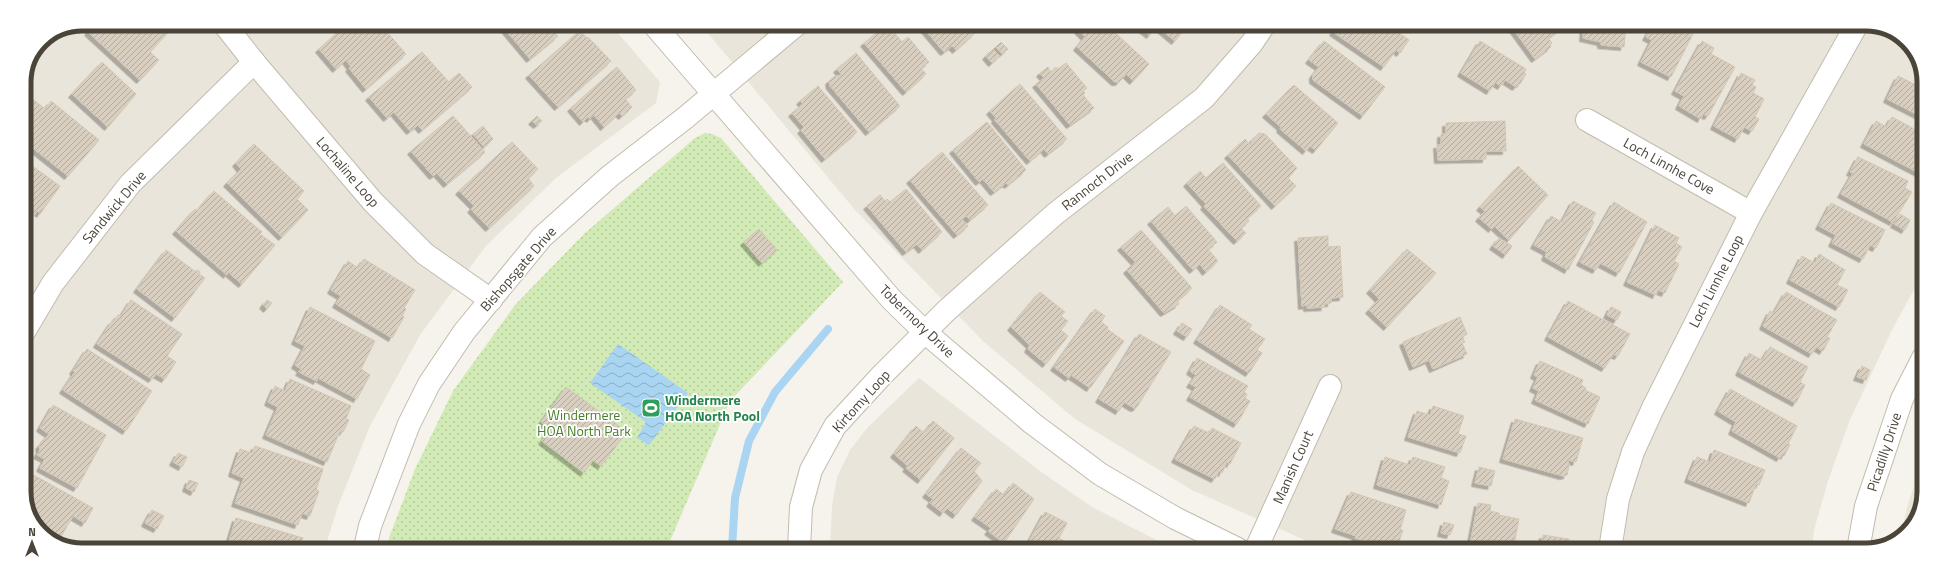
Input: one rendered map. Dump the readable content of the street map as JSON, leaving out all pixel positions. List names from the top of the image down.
{
  "streets": {
    "street": [
      "Loch Linnhe Cove",
      "Lochaline Loop",
      "Rannoch Drive",
      "Sandwick Drive",
      "Bishopsgate Drive",
      "Loch Linnhe Loop",
      "Tobermory Drive",
      "Kirtomy Loop",
      "Picadilly Drive",
      "Manish Court"
    ]
  },
  "crossings": [
    ["Loch Linnhe Cove", "Loch Linnhe Loop"],
    ["Lochaline Loop", "Sandwick Drive"],
    ["Lochaline Loop", "Bishopsgate Drive"],
    ["Rannoch Drive", "Tobermory Drive"],
    ["Rannoch Drive", "Kirtomy Loop"],
    ["Bishopsgate Drive", "Tobermory Drive"],
    ["Tobermory Drive", "Kirtomy Loop"]
  ],
  "parks": ["Windermere HOA North Park"],
  "places": {
    "sports": ["Windermere HOA North Pool"]
  },
  "north": "top"
}
